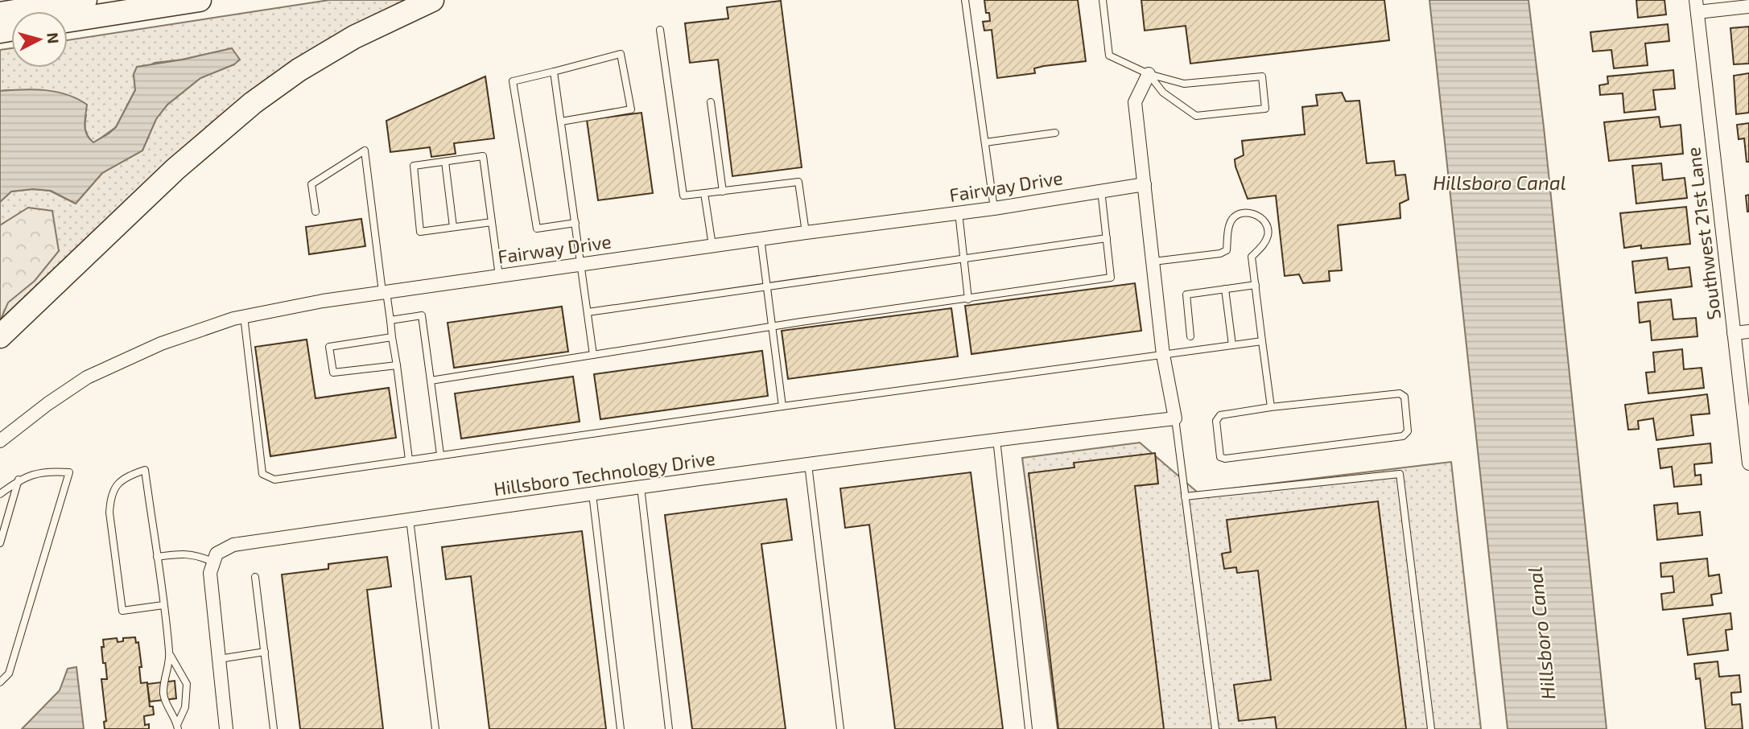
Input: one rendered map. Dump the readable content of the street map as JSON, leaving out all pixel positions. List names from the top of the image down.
{
  "streets": {
    "street": ["Fairway Drive", "Southwest 21st Lane", "Hillsboro Technology Drive"]
  },
  "water": ["Hillsboro Canal"],
  "north": "right"
}
